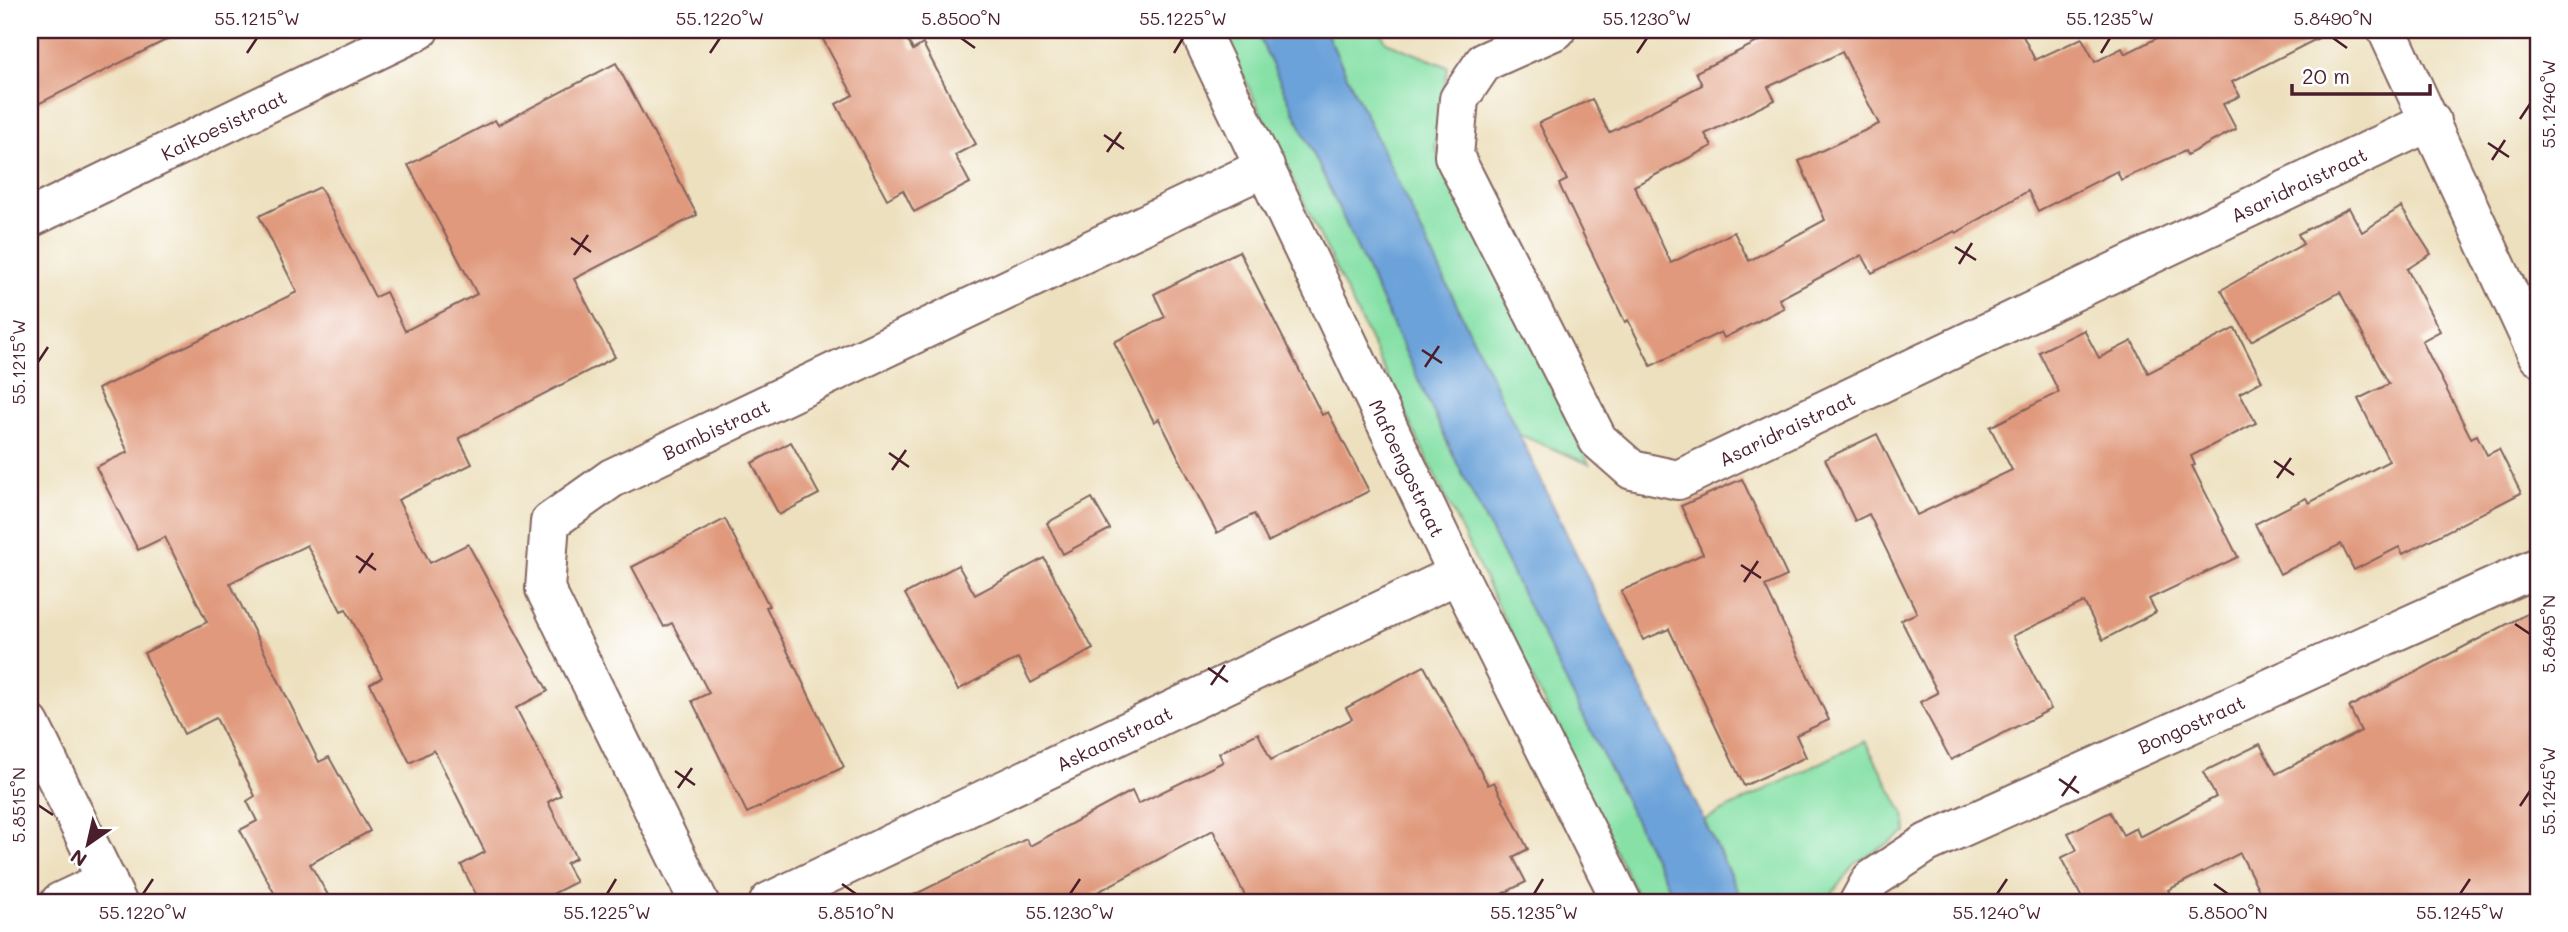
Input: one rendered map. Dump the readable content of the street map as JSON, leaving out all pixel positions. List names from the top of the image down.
{
  "streets": {
    "street": [
      "Kaikoesistraat",
      "Asaridraistraat",
      "Bambistraat",
      "Mafoengostraat",
      "Bongostraat",
      "Askaanstraat"
    ]
  },
  "crossings": [
    ["Bambistraat", "Mafoengostraat"],
    ["Mafoengostraat", "Askaanstraat"]
  ],
  "scale_bar": "20 m",
  "north": "bottom left",
  "coordinates": [
    "55.1215°W",
    "55.1220°W",
    "5.8500°N",
    "55.1225°W",
    "55.1230°W",
    "55.1235°W",
    "5.8490°N",
    "55.1240°W",
    "5.8495°N",
    "55.1245°W",
    "5.8515°N",
    "5.8510°N"
  ]
}
